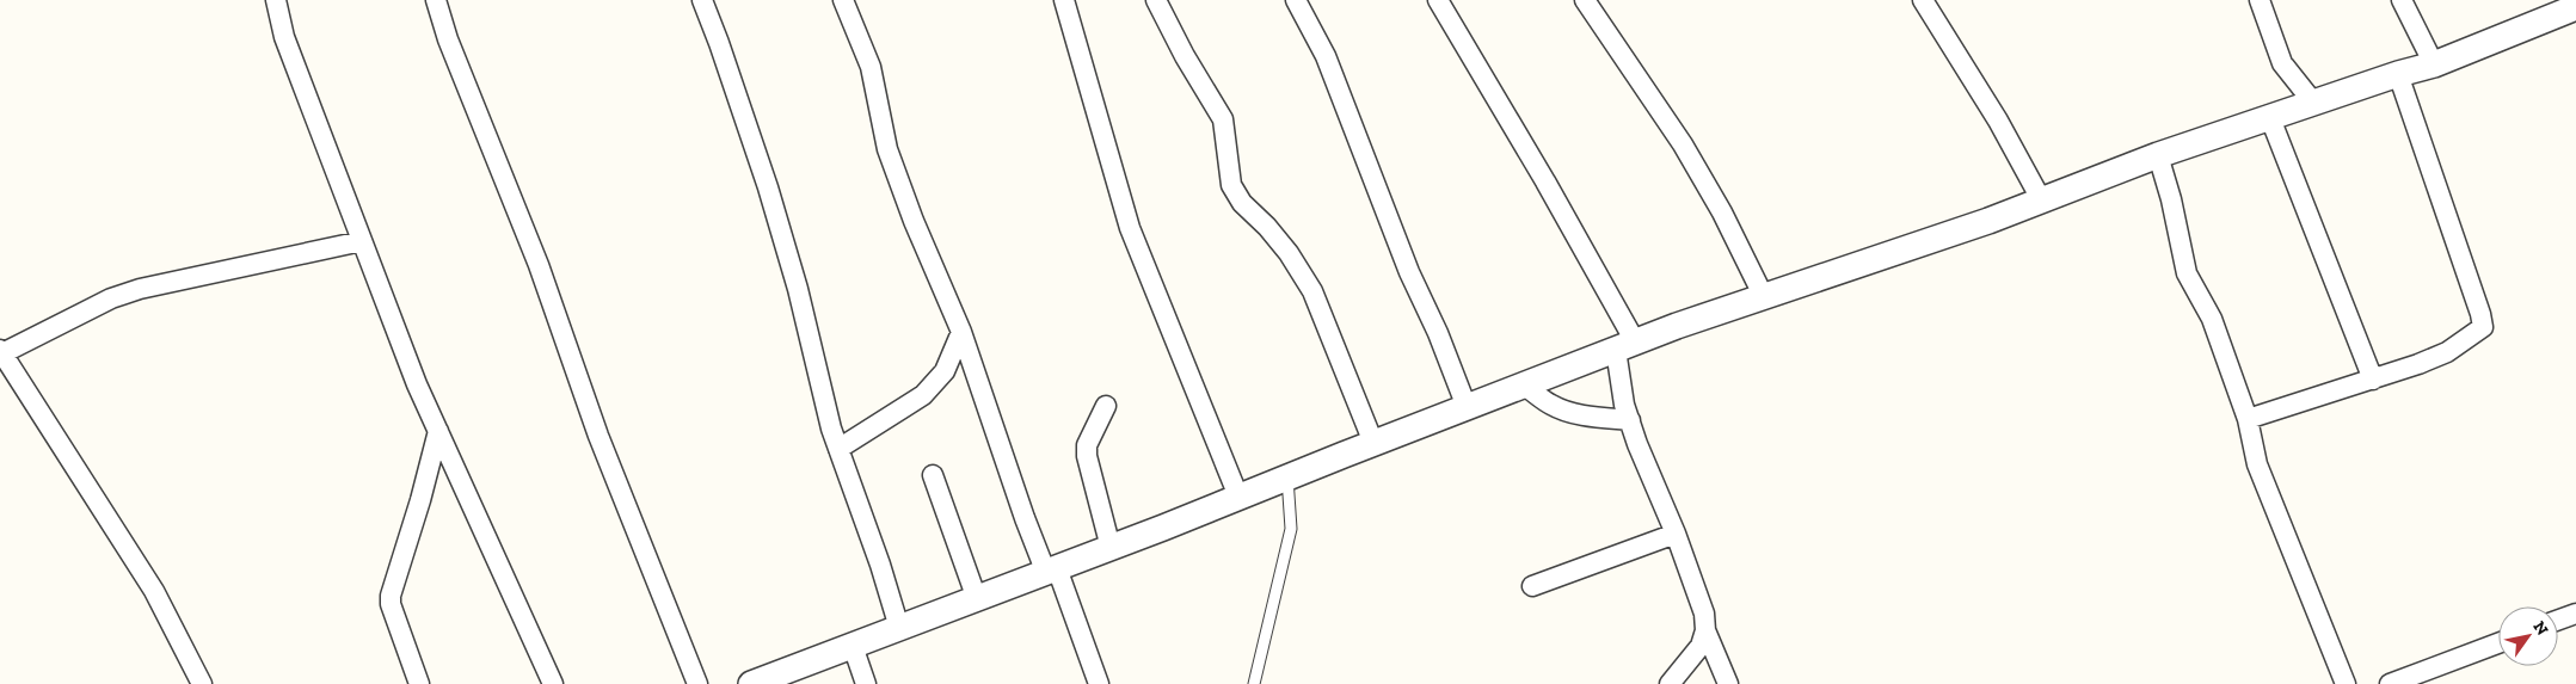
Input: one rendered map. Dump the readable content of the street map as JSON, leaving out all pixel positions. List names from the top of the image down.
{
  "north": "top right"
}
